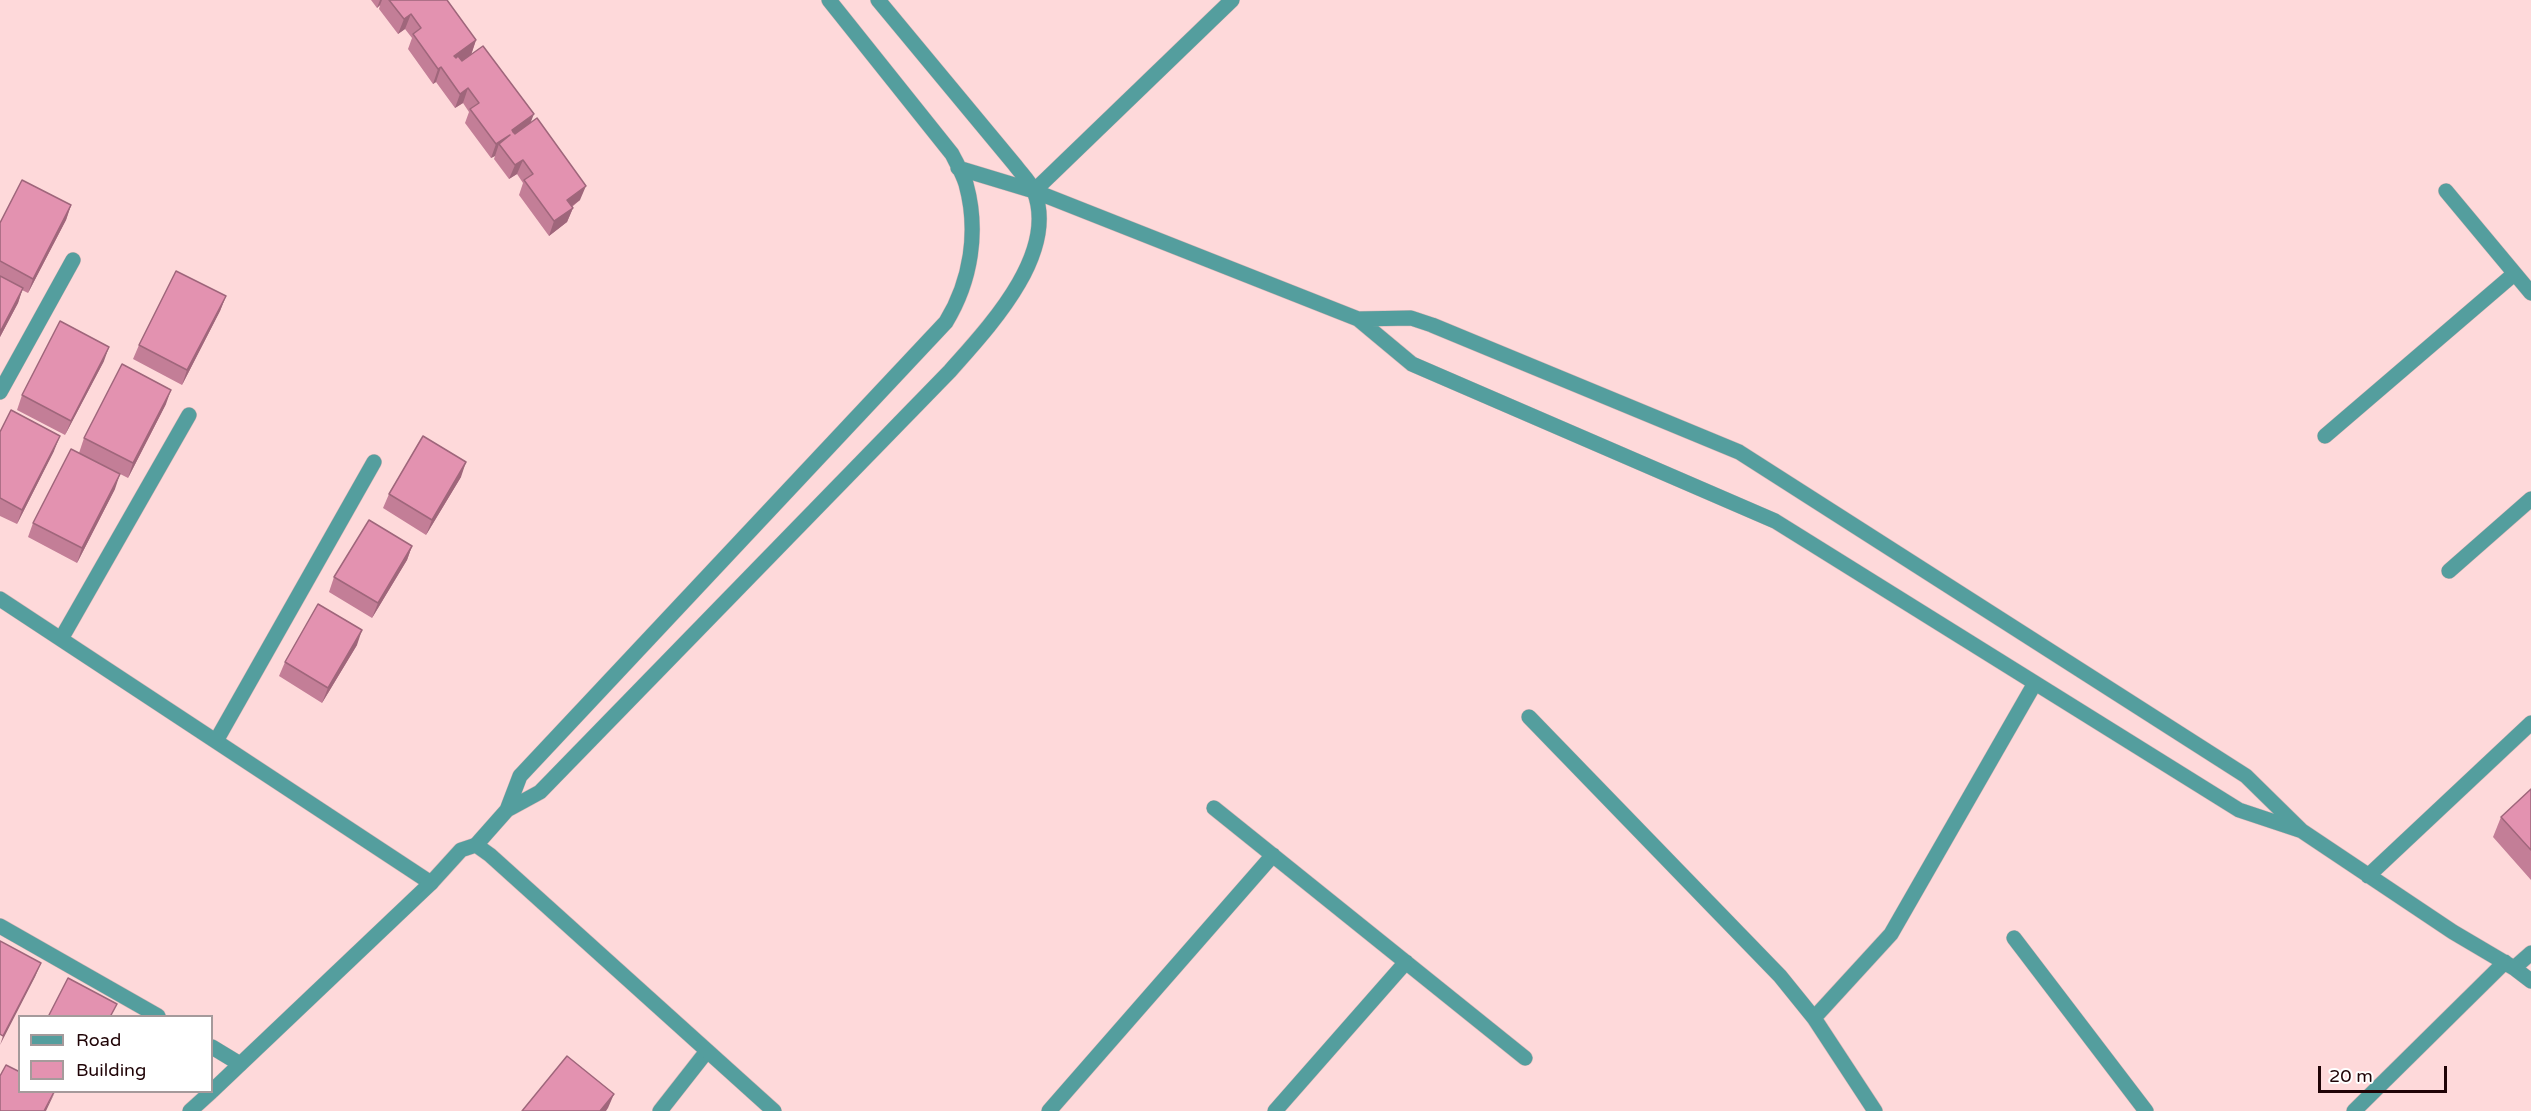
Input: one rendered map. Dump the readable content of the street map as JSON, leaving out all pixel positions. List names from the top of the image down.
{
  "legend": ["Road", "Building"],
  "scale_bar": "20 m"
}
